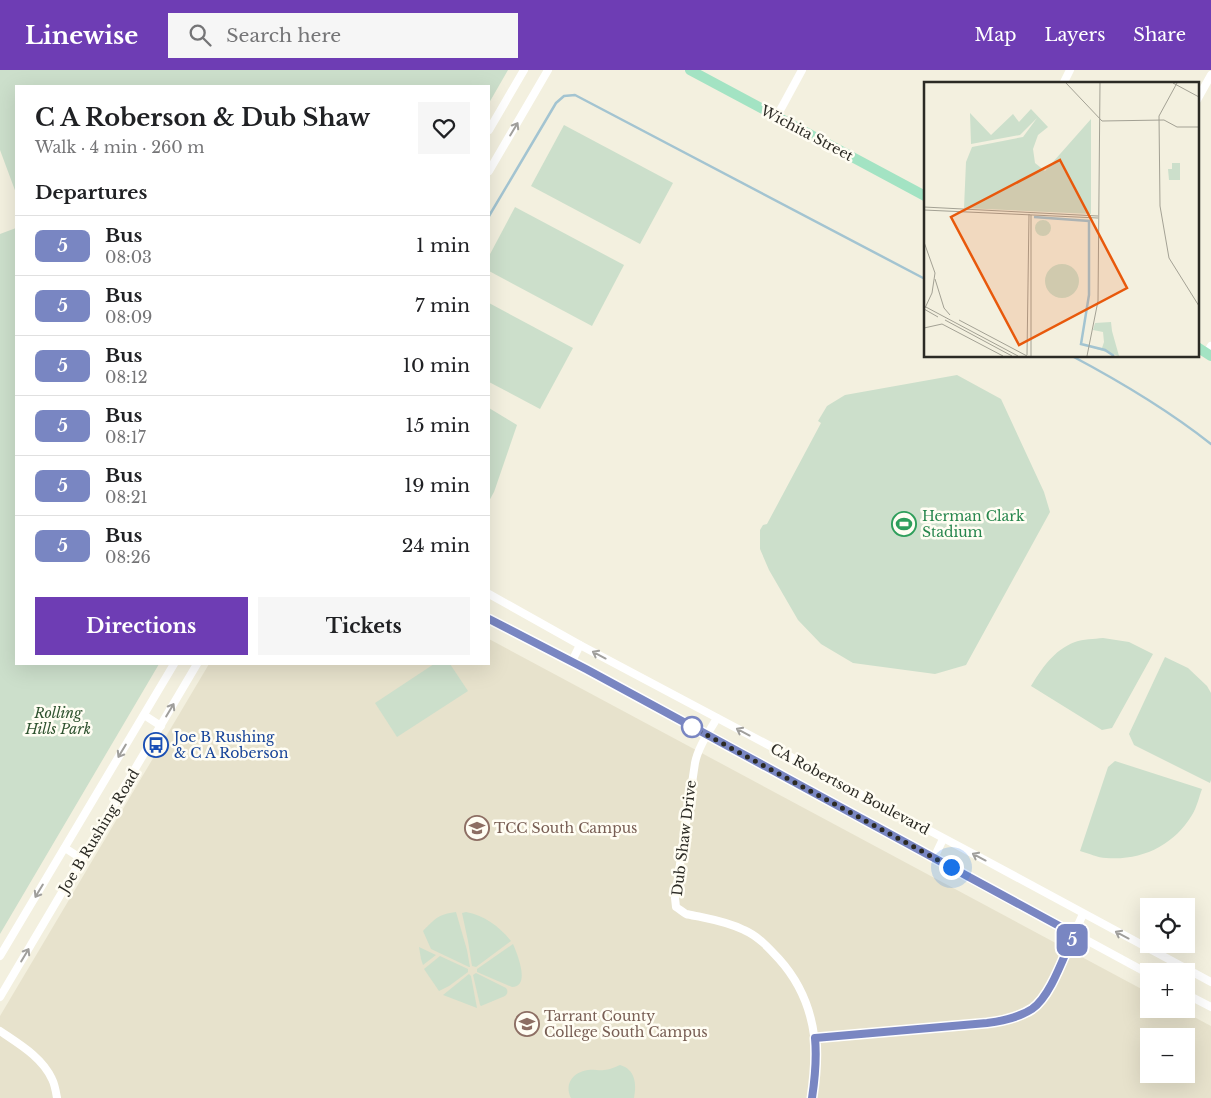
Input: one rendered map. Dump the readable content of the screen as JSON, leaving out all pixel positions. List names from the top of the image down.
{
  "streets": {
    "main road": ["Wichita Street"],
    "street": ["CA Robertson Boulevard", "Joe B Rushing Road", "Dub Shaw Drive"]
  },
  "crossings": [
    ["CA Robertson Boulevard", "Dub Shaw Drive"]
  ],
  "parks": ["Rolling Hills Park"],
  "places": {
    "sports": ["Herman Clark Stadium"],
    "bus stop": ["Joe B Rushing & C A Roberson"],
    "school or university": ["TCC South Campus", "Tarrant County College South Campus"]
  },
  "lines": ["bus line 5"],
  "page": {
    "header": "Linewise",
    "search": "Search here",
    "nav": ["Map", "Layers", "Share"],
    "on_map": "5",
    "heading": [
      ["C A Roberson & Dub Shaw", "Walk · 4 min · 260 m"],
      "Departures"
    ],
    "list": [
      {
        "mark": "5",
        "name": "Bus",
        "note": "08:03",
        "value": "1 min"
      },
      {
        "mark": "5",
        "name": "Bus",
        "note": "08:09",
        "value": "7 min"
      },
      {
        "mark": "5",
        "name": "Bus",
        "note": "08:12",
        "value": "10 min"
      },
      {
        "mark": "5",
        "name": "Bus",
        "note": "08:17",
        "value": "15 min"
      },
      {
        "mark": "5",
        "name": "Bus",
        "note": "08:21",
        "value": "19 min"
      },
      {
        "mark": "5",
        "name": "Bus",
        "note": "08:26",
        "value": "24 min"
      }
    ],
    "buttons": ["Directions", "Tickets"],
    "map_buttons": ["+", "−"]
  }
}
